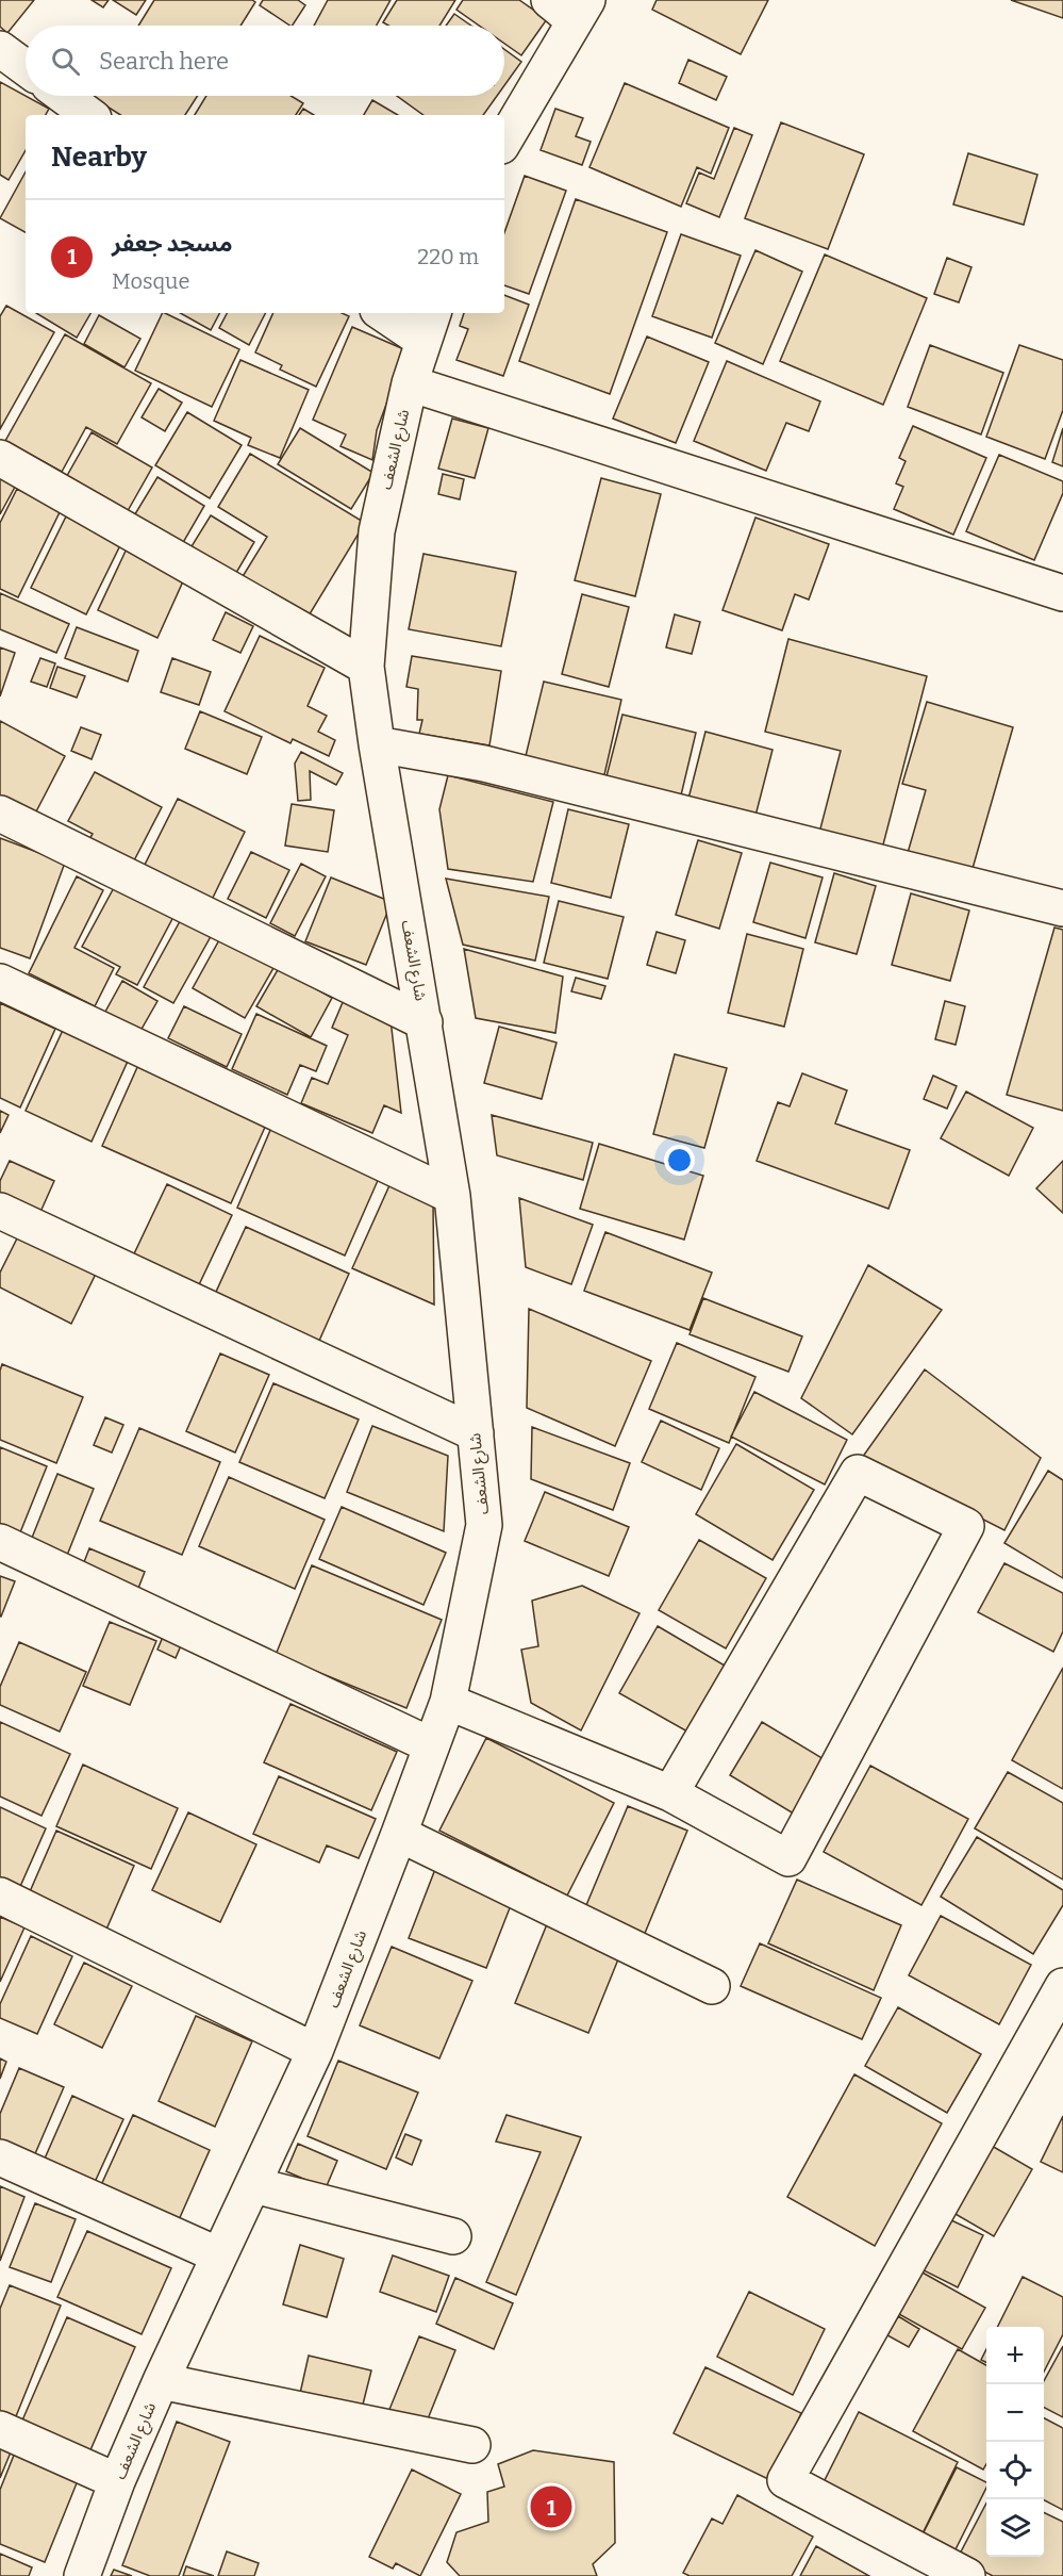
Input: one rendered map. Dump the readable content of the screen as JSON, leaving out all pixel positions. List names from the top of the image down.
{
  "streets": {
    "street": ["شارع الشعف"]
  },
  "page": {
    "search": "Search here",
    "heading": "Nearby",
    "list": [
      {
        "mark": "1",
        "name": "مسجد جعفر",
        "note": "Mosque",
        "value": "220 m"
      }
    ],
    "map_buttons": ["+", "−"],
    "pins": "1"
  }
}
